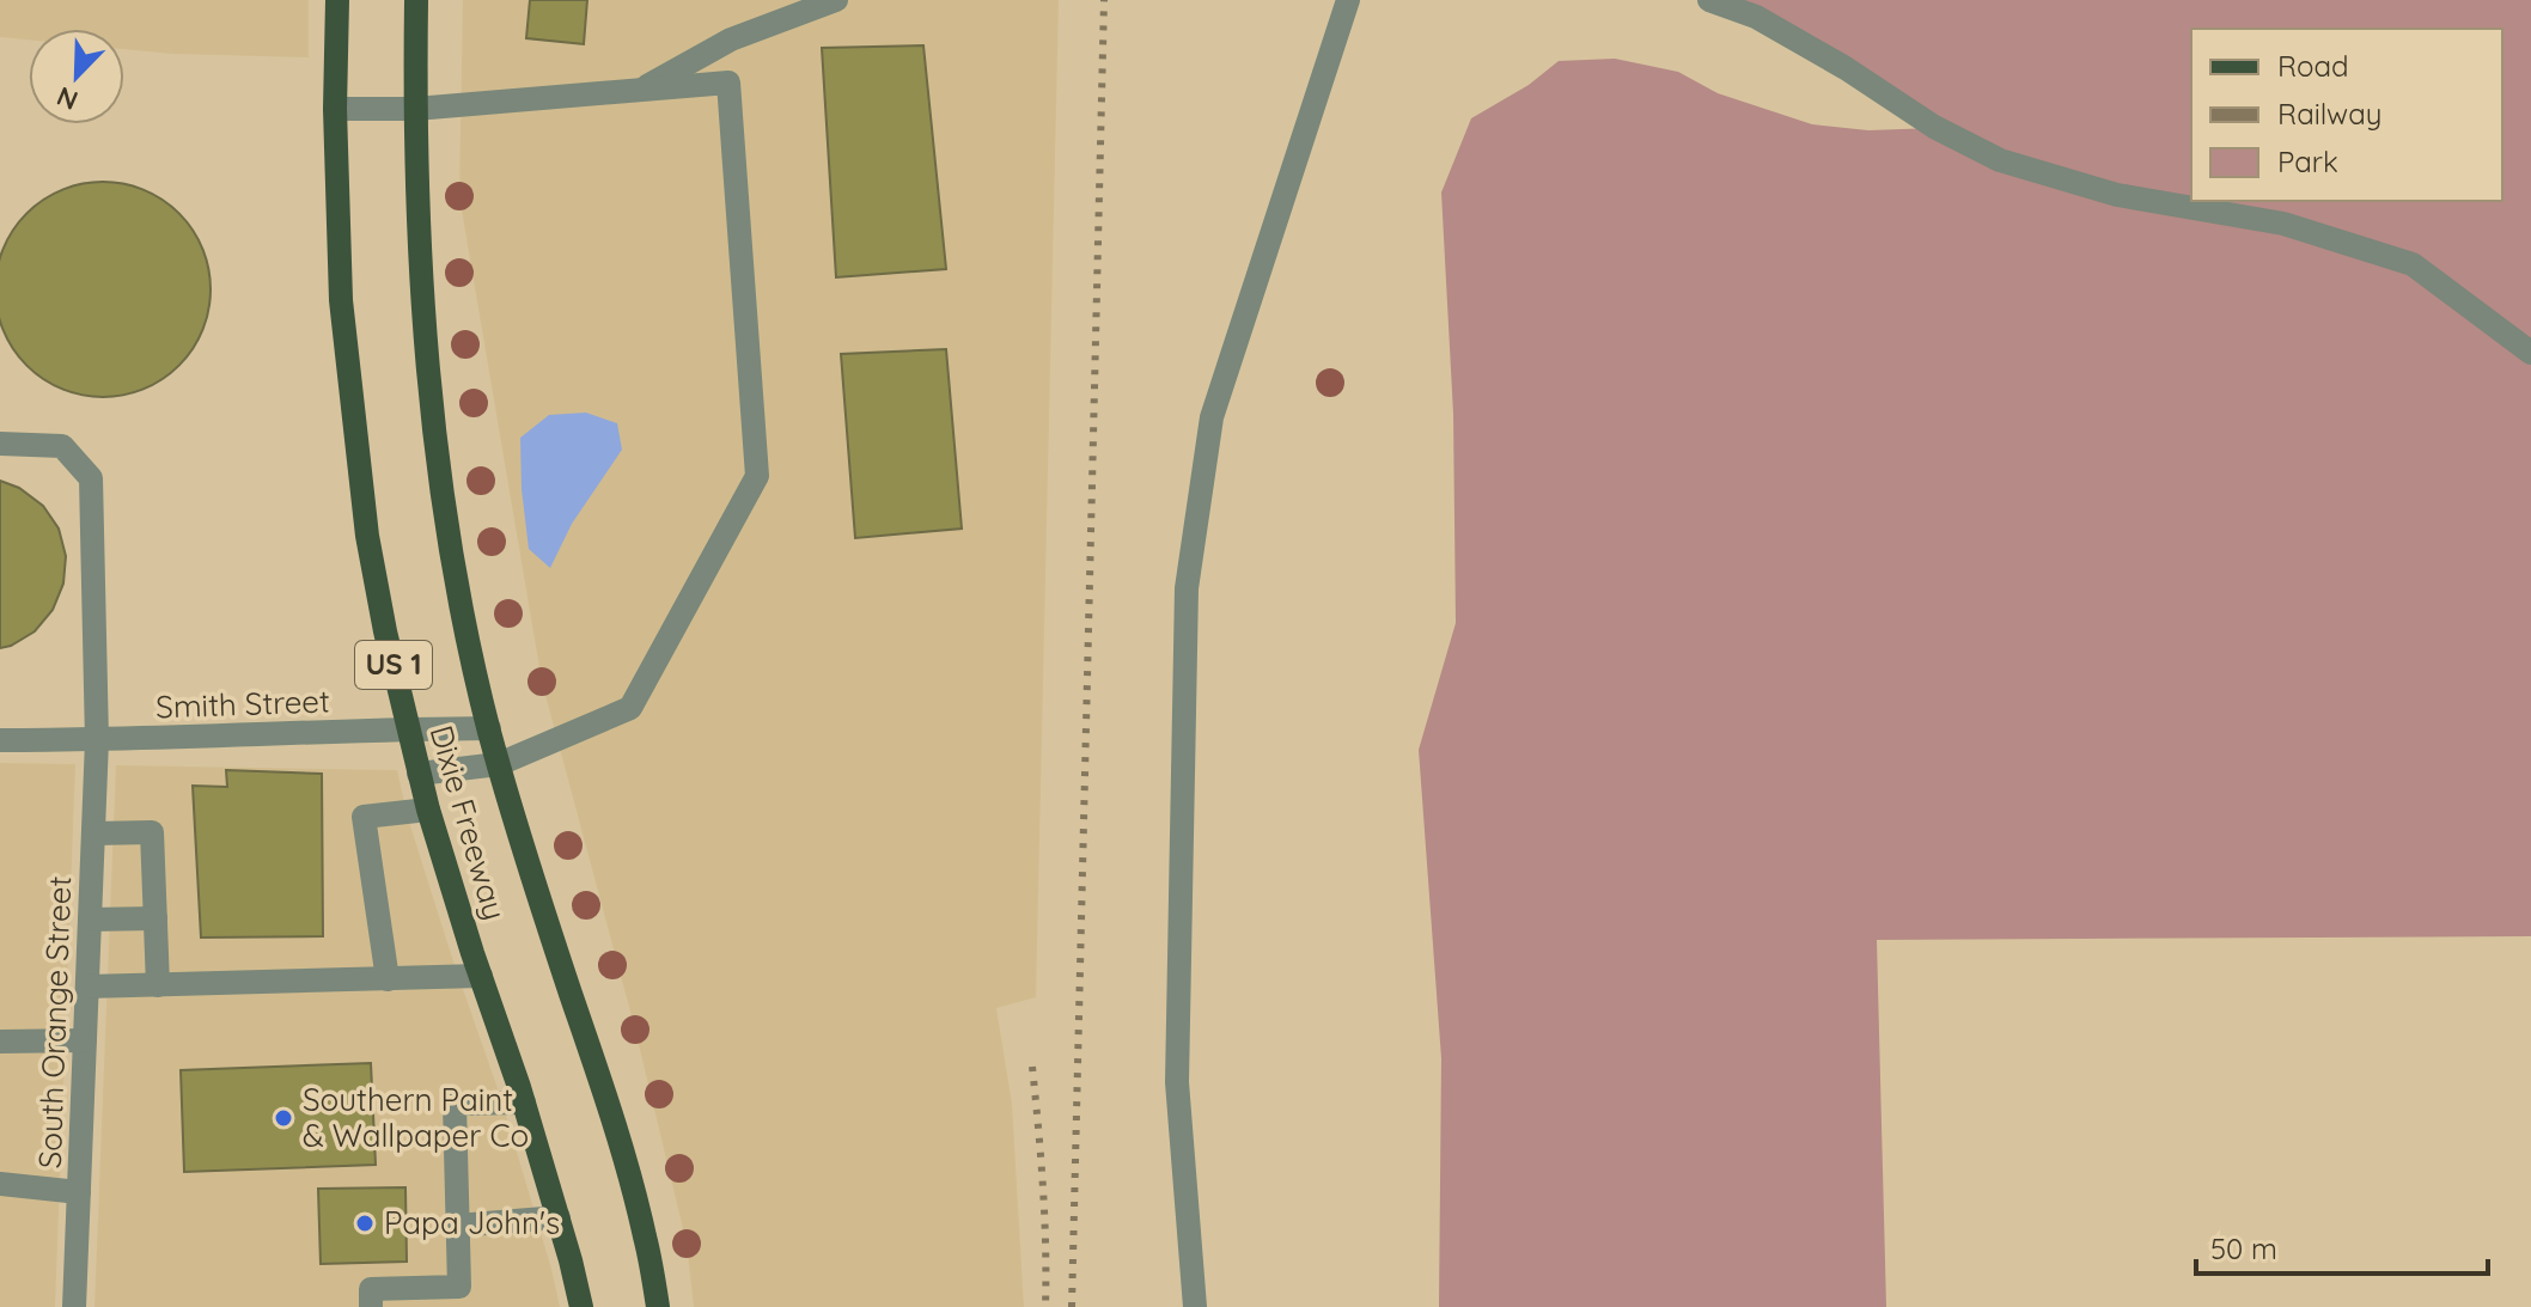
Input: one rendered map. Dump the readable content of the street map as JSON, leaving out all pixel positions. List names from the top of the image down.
{
  "streets": {
    "main road": ["US 1", "Dixie Freeway"],
    "street": ["Smith Street", "South Orange Street"]
  },
  "crossings": [
    ["Smith Street", "Dixie Freeway"],
    ["Smith Street", "South Orange Street"]
  ],
  "places": ["Southern Paint & Wallpaper Co", "Papa John's"],
  "legend": ["Road", "Railway", "Park"],
  "scale_bar": "50 m",
  "north": "bottom left"
}
